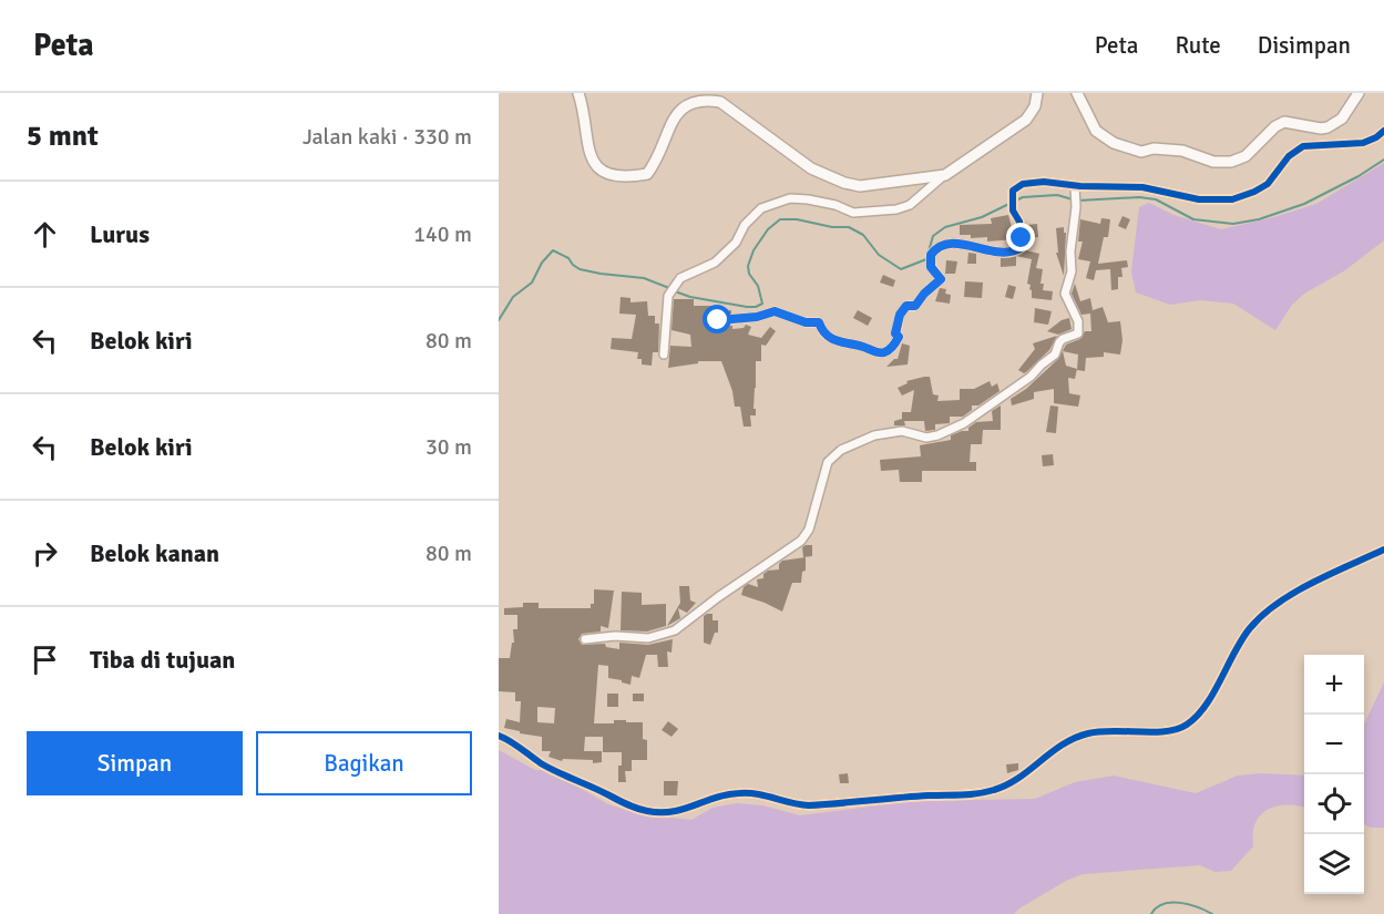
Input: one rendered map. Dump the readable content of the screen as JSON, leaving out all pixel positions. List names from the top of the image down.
{
  "page": {
    "header": "Peta",
    "nav": ["Peta", "Rute", "Disimpan"],
    "heading": ["5 mnt", "Jalan kaki · 330 m"],
    "list": [
      ["Lurus", "140 m"],
      ["Belok kiri", "80 m"],
      ["Belok kiri", "30 m"],
      ["Belok kanan", "80 m"],
      "Tiba di tujuan"
    ],
    "map_buttons": ["+", "−"],
    "buttons": ["Simpan", "Bagikan"]
  }
}
